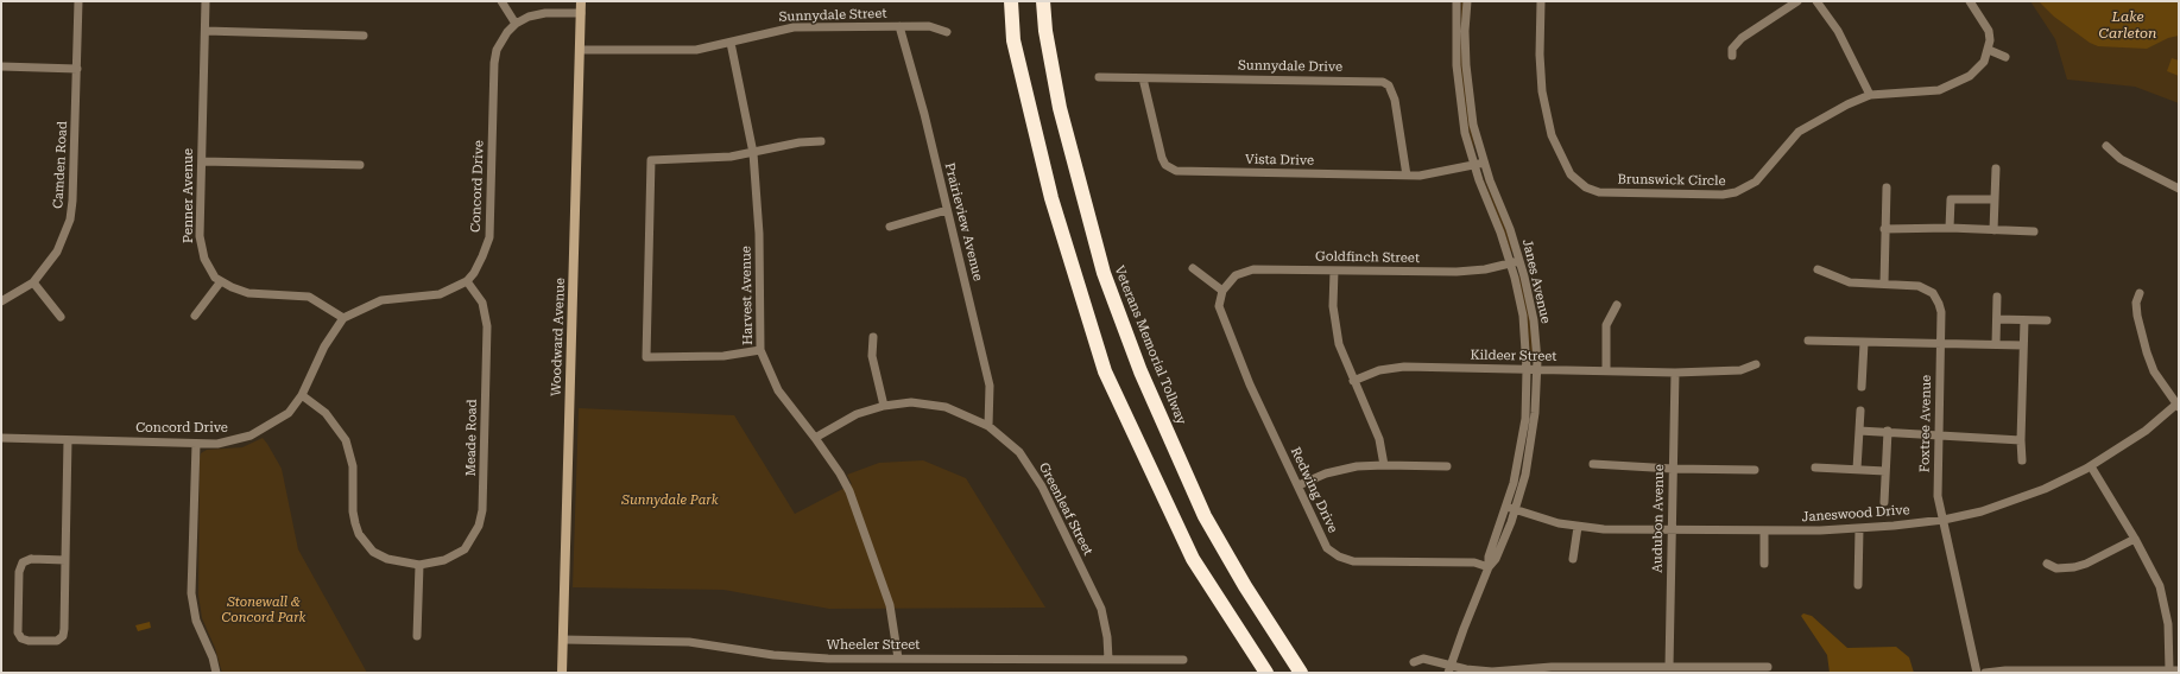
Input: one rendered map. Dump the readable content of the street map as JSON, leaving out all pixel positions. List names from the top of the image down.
{
  "streets": {
    "highway": ["Veterans Memorial Tollway"],
    "main road": ["Woodward Avenue"],
    "street": [
      "Sunnydale Street",
      "Sunnydale Drive",
      "Vista Drive",
      "Camden Road",
      "Brunswick Circle",
      "Concord Drive",
      "Penner Avenue",
      "Prairieview Avenue",
      "Goldfinch Street",
      "Janes Avenue",
      "Harvest Avenue",
      "Kildeer Street",
      "Foxtree Avenue",
      "Meade Road",
      "Redwing Drive",
      "Greenleaf Street",
      "Janeswood Drive",
      "Audubon Avenue",
      "Wheeler Street"
    ]
  },
  "crossings": [
    ["Sunnydale Street", "Prairieview Avenue"],
    ["Sunnydale Street", "Harvest Avenue"],
    ["Sunnydale Street", "Woodward Avenue"],
    ["Sunnydale Drive", "Vista Drive"],
    ["Vista Drive", "Janes Avenue"],
    ["Concord Drive", "Penner Avenue"],
    ["Concord Drive", "Woodward Avenue"],
    ["Concord Drive", "Meade Road"],
    ["Prairieview Avenue", "Greenleaf Street"],
    ["Goldfinch Street", "Janes Avenue"],
    ["Goldfinch Street", "Redwing Drive"],
    ["Janes Avenue", "Kildeer Street"],
    ["Janes Avenue", "Redwing Drive"],
    ["Janes Avenue", "Janeswood Drive"],
    ["Harvest Avenue", "Greenleaf Street"],
    ["Harvest Avenue", "Wheeler Street"],
    ["Woodward Avenue", "Wheeler Street"],
    ["Kildeer Street", "Audubon Avenue"],
    ["Foxtree Avenue", "Janeswood Drive"],
    ["Greenleaf Street", "Wheeler Street"],
    ["Janeswood Drive", "Audubon Avenue"]
  ],
  "water": ["Lake Carleton"],
  "parks": ["Sunnydale Park", "Stonewall & Concord Park"]
}
